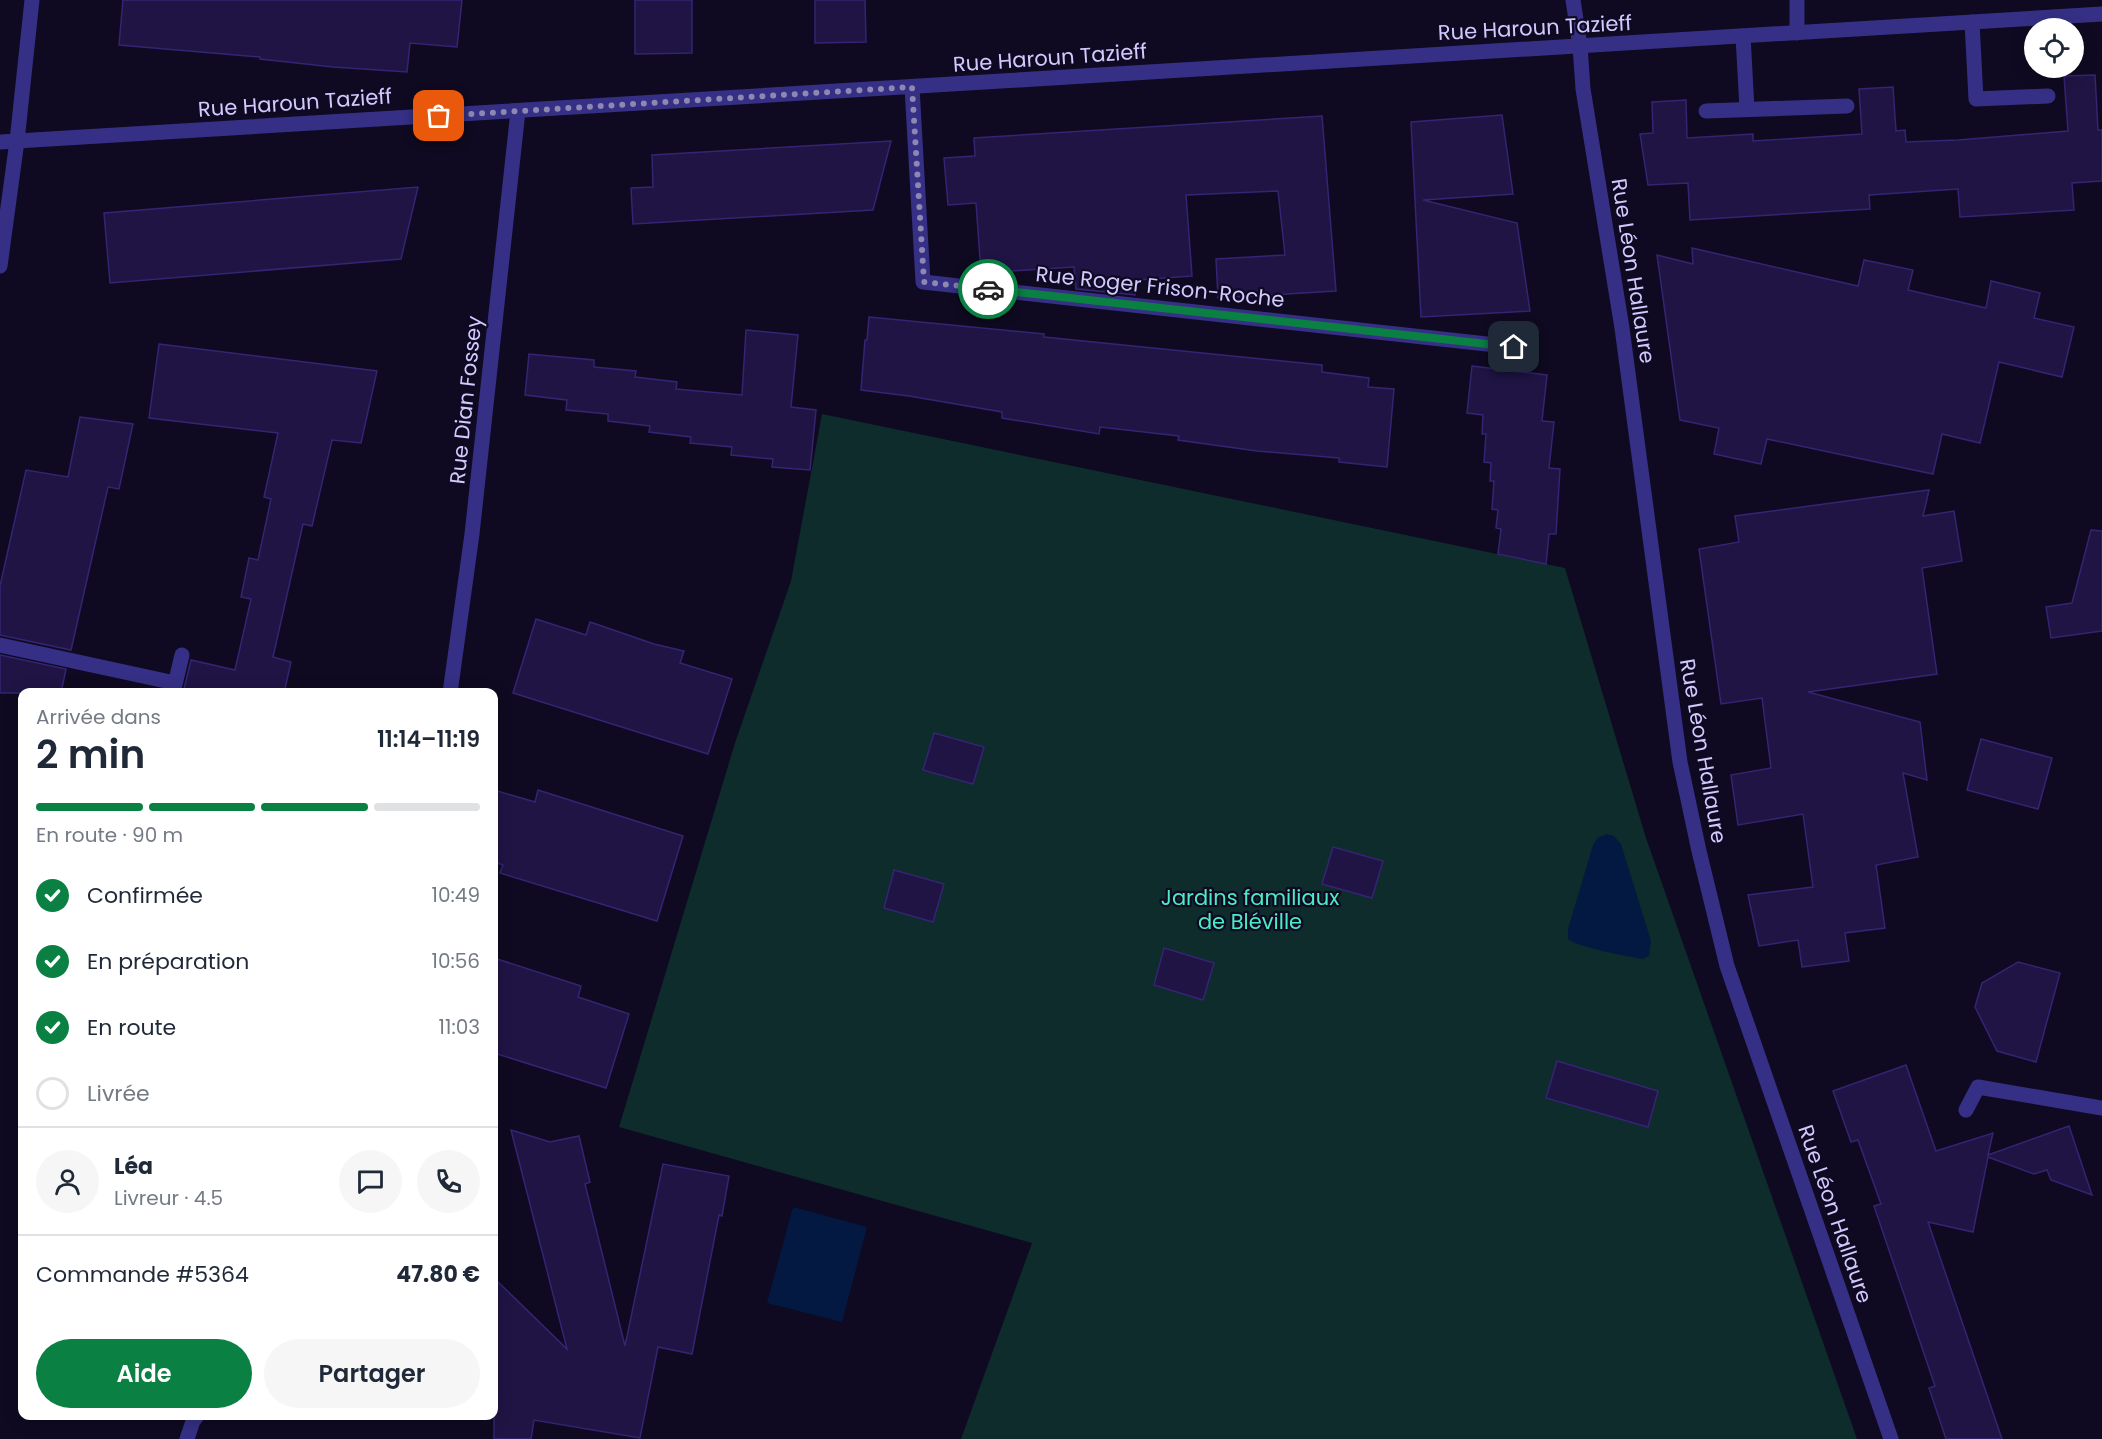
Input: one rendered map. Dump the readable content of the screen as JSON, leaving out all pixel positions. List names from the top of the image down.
{
  "streets": {
    "street": [
      "Rue Haroun Tazieff",
      "Rue Léon Hallaure",
      "Rue Roger Frison-Roche",
      "Rue Dian Fossey"
    ]
  },
  "crossings": [
    ["Rue Haroun Tazieff", "Rue Léon Hallaure"],
    ["Rue Haroun Tazieff", "Rue Roger Frison-Roche"],
    ["Rue Haroun Tazieff", "Rue Dian Fossey"]
  ],
  "parks": ["Jardins familiaux de Bléville"],
  "page": {
    "heading": ["2 min", "Arrivée dans", "11:14–11:19"],
    "panel": [
      "Léa",
      "Livreur · 4.5",
      "Commande #5364",
      "47.80 €"
    ],
    "bar": "En route · 90 m",
    "list": [
      ["Confirmée", "10:49"],
      ["En préparation", "10:56"],
      ["En route", "11:03"],
      "Livrée"
    ],
    "buttons": ["Aide", "Partager"]
  }
}
